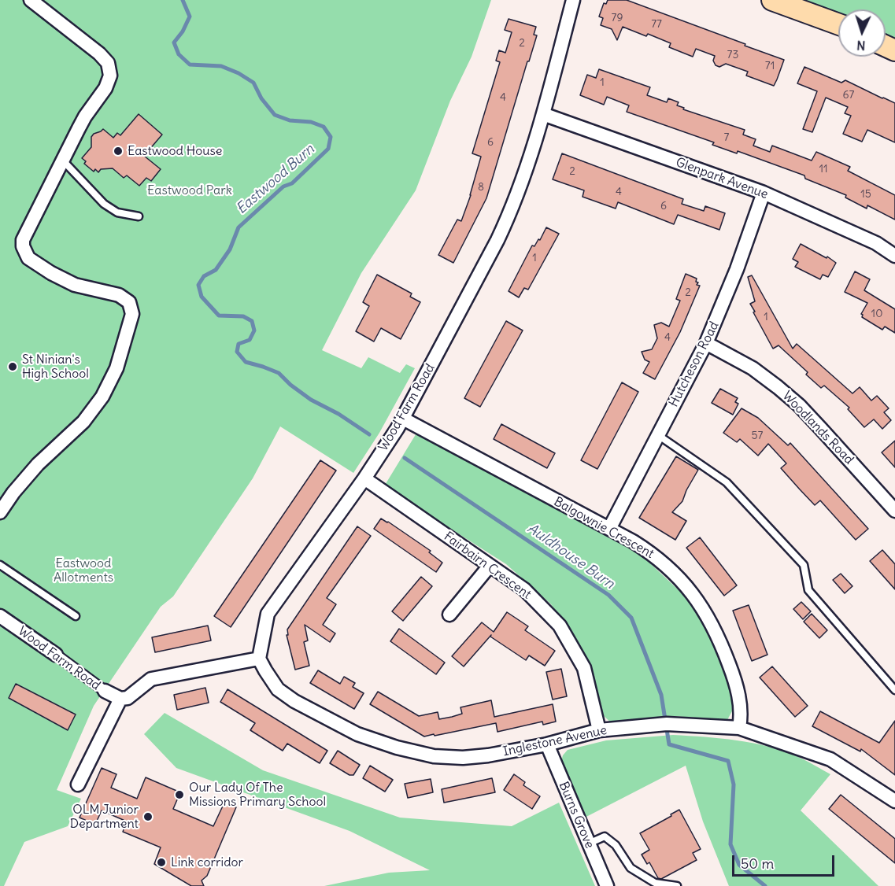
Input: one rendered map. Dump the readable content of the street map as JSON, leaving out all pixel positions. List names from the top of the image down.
{
  "streets": {
    "street": [
      "Glenpark Avenue",
      "Hutcheson Road",
      "Wood Farm Road",
      "Woodlands Road",
      "Balgownie Crescent",
      "Fairbairn Crescent",
      "Inglestone Avenue",
      "Burns Grove"
    ]
  },
  "crossings": [
    ["Glenpark Avenue", "Hutcheson Road"],
    ["Glenpark Avenue", "Wood Farm Road"],
    ["Hutcheson Road", "Woodlands Road"],
    ["Hutcheson Road", "Balgownie Crescent"],
    ["Wood Farm Road", "Balgownie Crescent"],
    ["Wood Farm Road", "Fairbairn Crescent"],
    ["Wood Farm Road", "Inglestone Avenue"],
    ["Balgownie Crescent", "Inglestone Avenue"],
    ["Fairbairn Crescent", "Inglestone Avenue"],
    ["Inglestone Avenue", "Burns Grove"]
  ],
  "water": ["Eastwood Burn", "Auldhouse Burn"],
  "parks": ["Eastwood Park", "Eastwood Allotments"],
  "places": [
    "Eastwood House",
    "St Ninian's High School",
    "Our Lady Of The Missions Primary School",
    "OLM Junior Department",
    "Link corridor"
  ],
  "house_numbers": [
    "79",
    "77",
    "2",
    "73",
    "71",
    "1",
    "67",
    "4",
    "7",
    "6",
    "11",
    "2",
    "8",
    "4",
    "15",
    "6",
    "1",
    "2",
    "10",
    "1",
    "4",
    "57"
  ],
  "scale_bar": "50 m",
  "north": "bottom"
}
